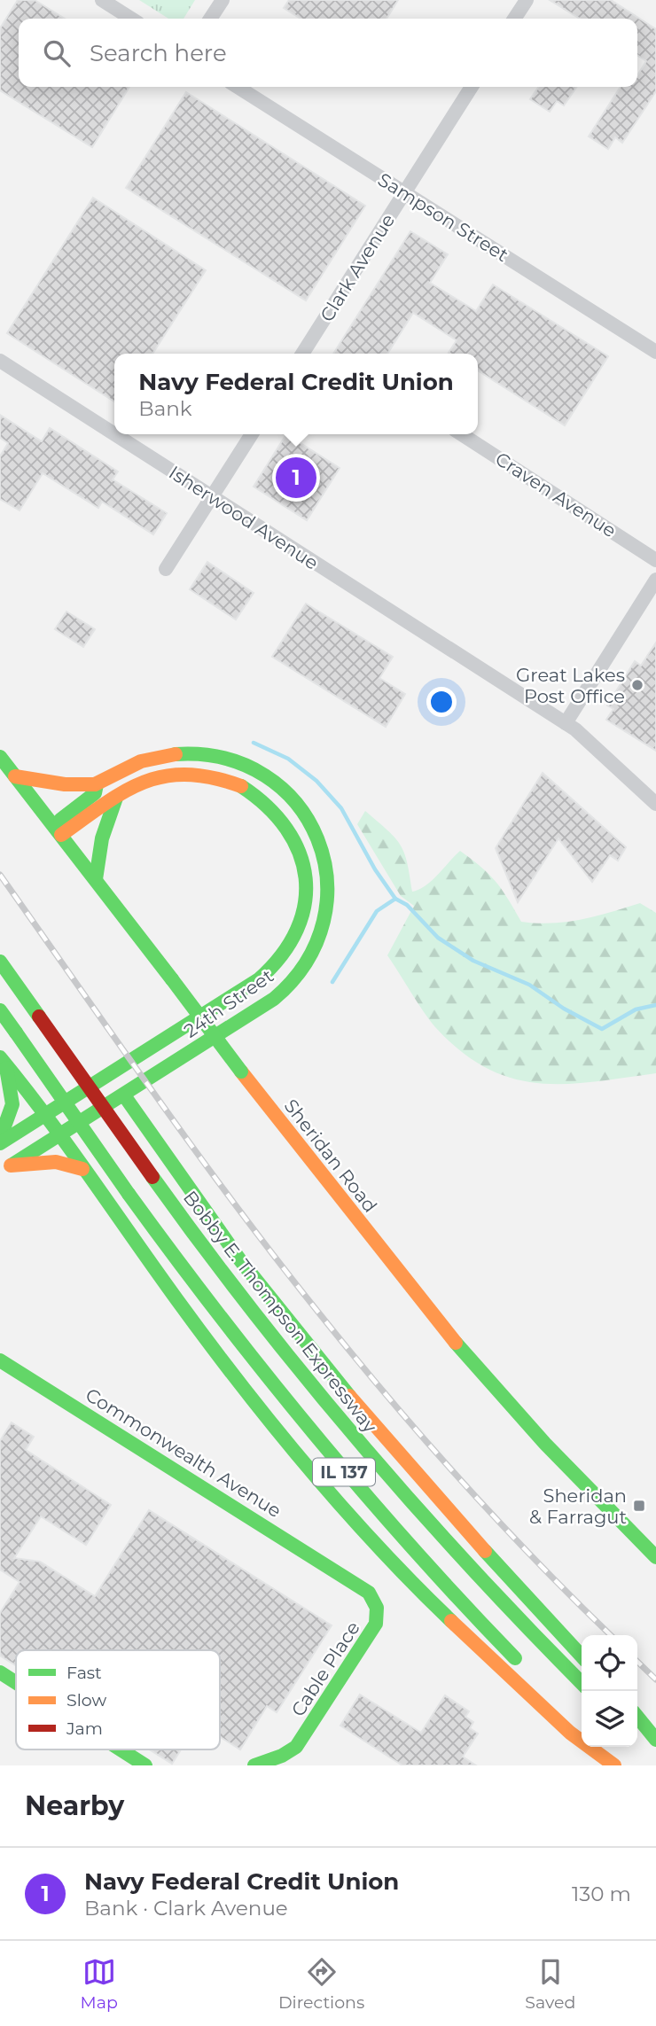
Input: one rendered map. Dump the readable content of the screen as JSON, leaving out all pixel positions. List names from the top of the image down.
{
  "streets": {
    "main road": [
      "24th Street",
      "Sheridan Road",
      "Bobby E. Thompson Expressway",
      "Commonwealth Avenue",
      "IL 137",
      "Cable Place"
    ],
    "street": [
      "Sampson Street",
      "Clark Avenue",
      "Craven Avenue",
      "Isherwood Avenue"
    ]
  },
  "crossings": [
    ["Sampson Street", "Clark Avenue"],
    ["24th Street", "Sheridan Road"],
    ["Commonwealth Avenue", "Cable Place"]
  ],
  "places": {
    "other": ["Great Lakes Post Office"],
    "transit": ["Sheridan & Farragut"]
  },
  "legend": ["Fast", "Slow", "Jam"],
  "page": {
    "search": "Search here",
    "popup": ["Navy Federal Credit Union", "Bank"],
    "pins": "1",
    "heading": "Nearby",
    "list": [
      {
        "mark": "1",
        "name": "Navy Federal Credit Union",
        "note": "Bank · Clark Avenue",
        "value": "130 m"
      }
    ],
    "nav": ["Map", "Directions", "Saved"]
  }
}
